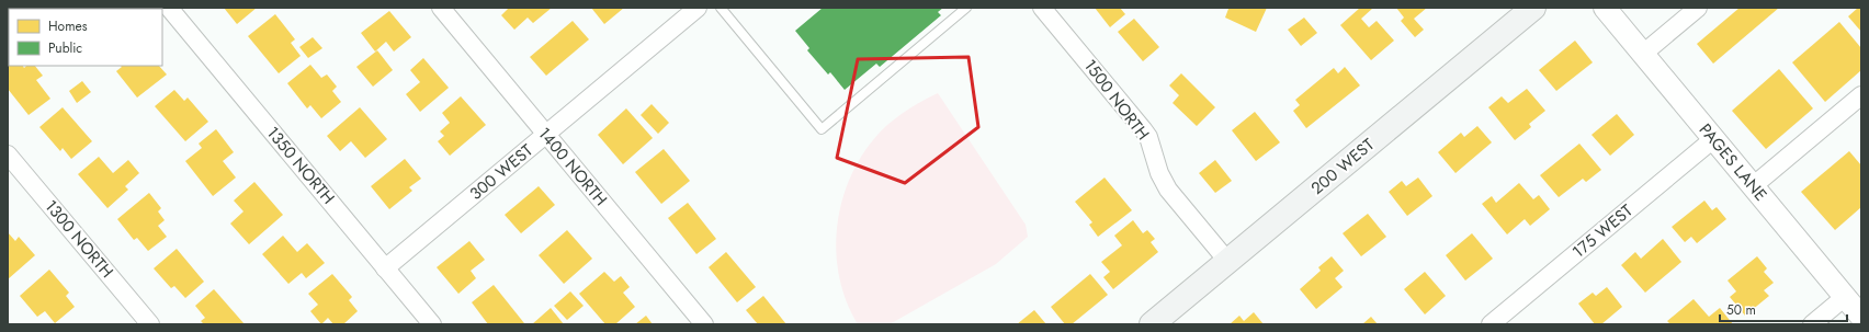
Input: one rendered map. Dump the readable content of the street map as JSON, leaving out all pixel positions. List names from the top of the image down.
{
  "streets": {
    "main road": ["200 WEST"],
    "street": [
      "1500 NORTH",
      "PAGES LANE",
      "1350 NORTH",
      "1400 NORTH",
      "300 WEST",
      "175 WEST",
      "1300 NORTH"
    ]
  },
  "crossings": [
    ["1500 NORTH", "200 WEST"],
    ["PAGES LANE", "175 WEST"],
    ["1350 NORTH", "300 WEST"],
    ["1400 NORTH", "300 WEST"]
  ],
  "legend": ["Homes", "Public"],
  "scale_bar": "50 m"
}
